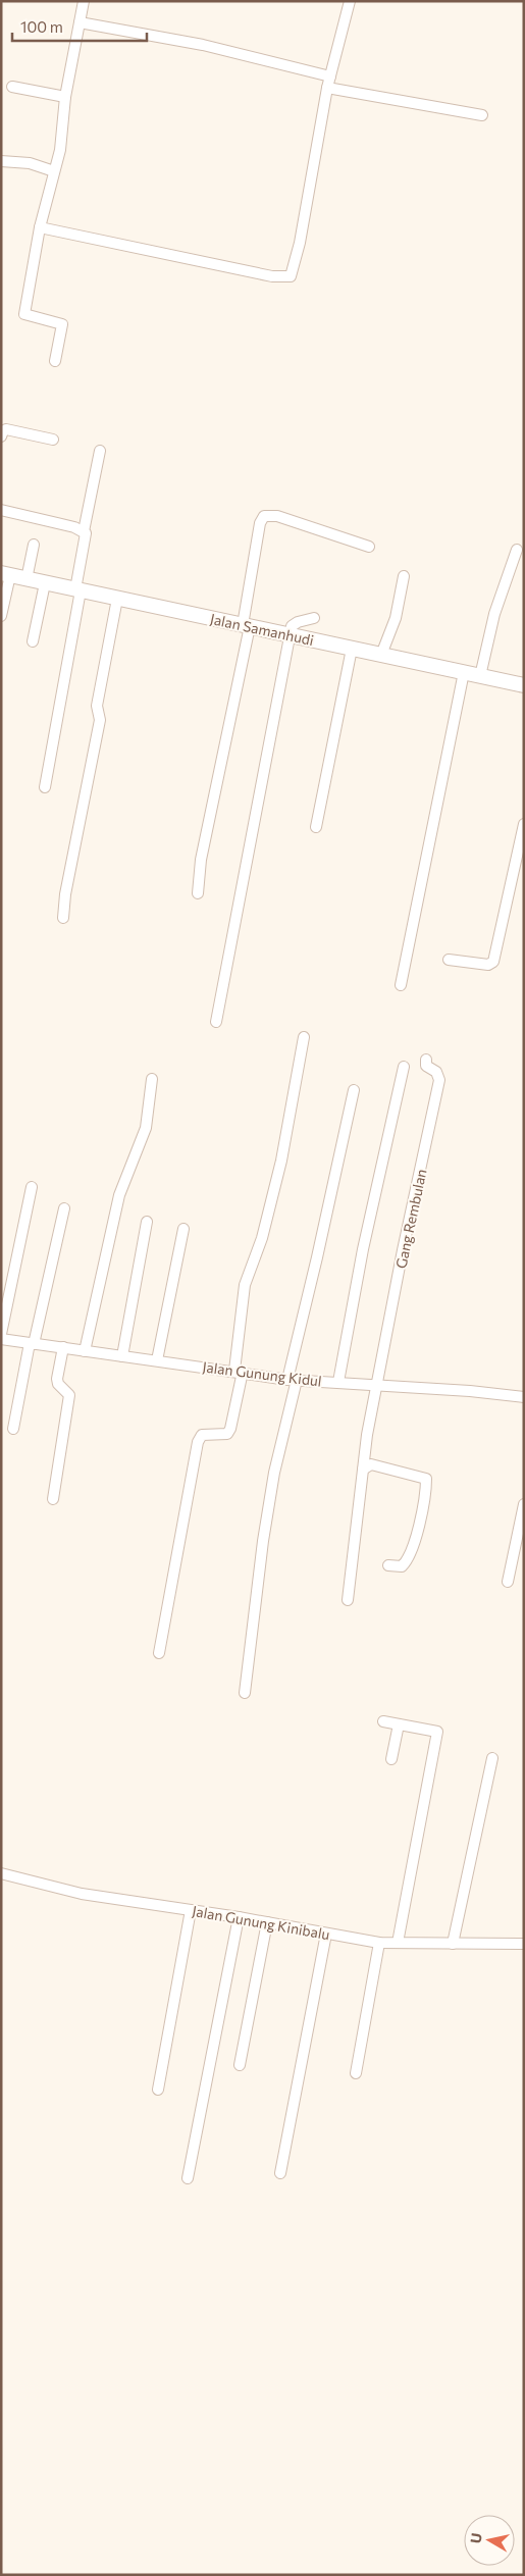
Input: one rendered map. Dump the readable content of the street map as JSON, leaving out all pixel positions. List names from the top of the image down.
{
  "streets": {
    "street": [
      "Jalan Samanhudi",
      "Gang Rembulan",
      "Jalan Gunung Kidul",
      "Jalan Gunung Kinibalu"
    ]
  },
  "crossings": [
    ["Gang Rembulan", "Jalan Gunung Kidul"]
  ],
  "scale_bar": "100 m",
  "north": "left"
}
